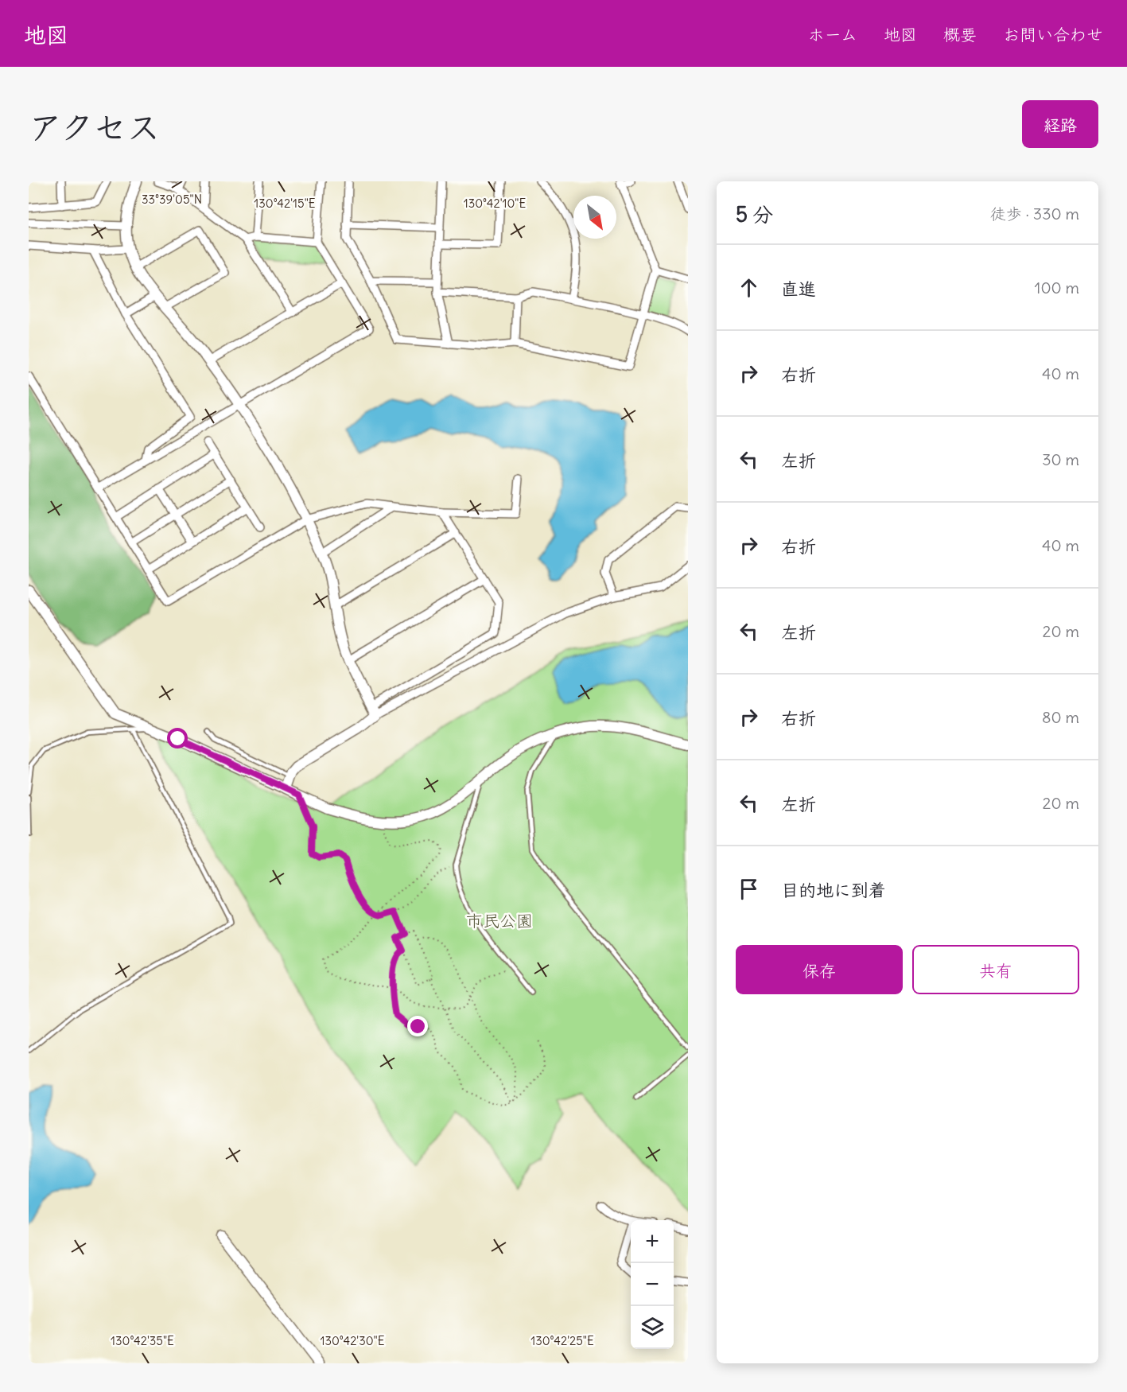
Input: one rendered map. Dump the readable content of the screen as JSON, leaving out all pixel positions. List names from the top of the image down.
{
  "parks": ["市民公園"],
  "north": "bottom right",
  "page": {
    "header": "地図",
    "nav": [
      "ホーム",
      "地図",
      "概要",
      "お問い合わせ"
    ],
    "title": "アクセス",
    "buttons": [
      "経路",
      ["保存", "共有"]
    ],
    "heading": ["5 分", "徒歩 · 330 m"],
    "list": [
      ["直進", "100 m"],
      ["右折", "40 m"],
      ["左折", "30 m"],
      ["右折", "40 m"],
      ["左折", "20 m"],
      ["右折", "80 m"],
      ["左折", "20 m"],
      "目的地に到着"
    ],
    "map_buttons": ["+", "−"]
  },
  "coordinates": [
    "33°39'05\"N",
    "130°42'15\"E",
    "130°42'10\"E",
    "130°42'35\"E",
    "130°42'30\"E",
    "130°42'25\"E"
  ]
}
